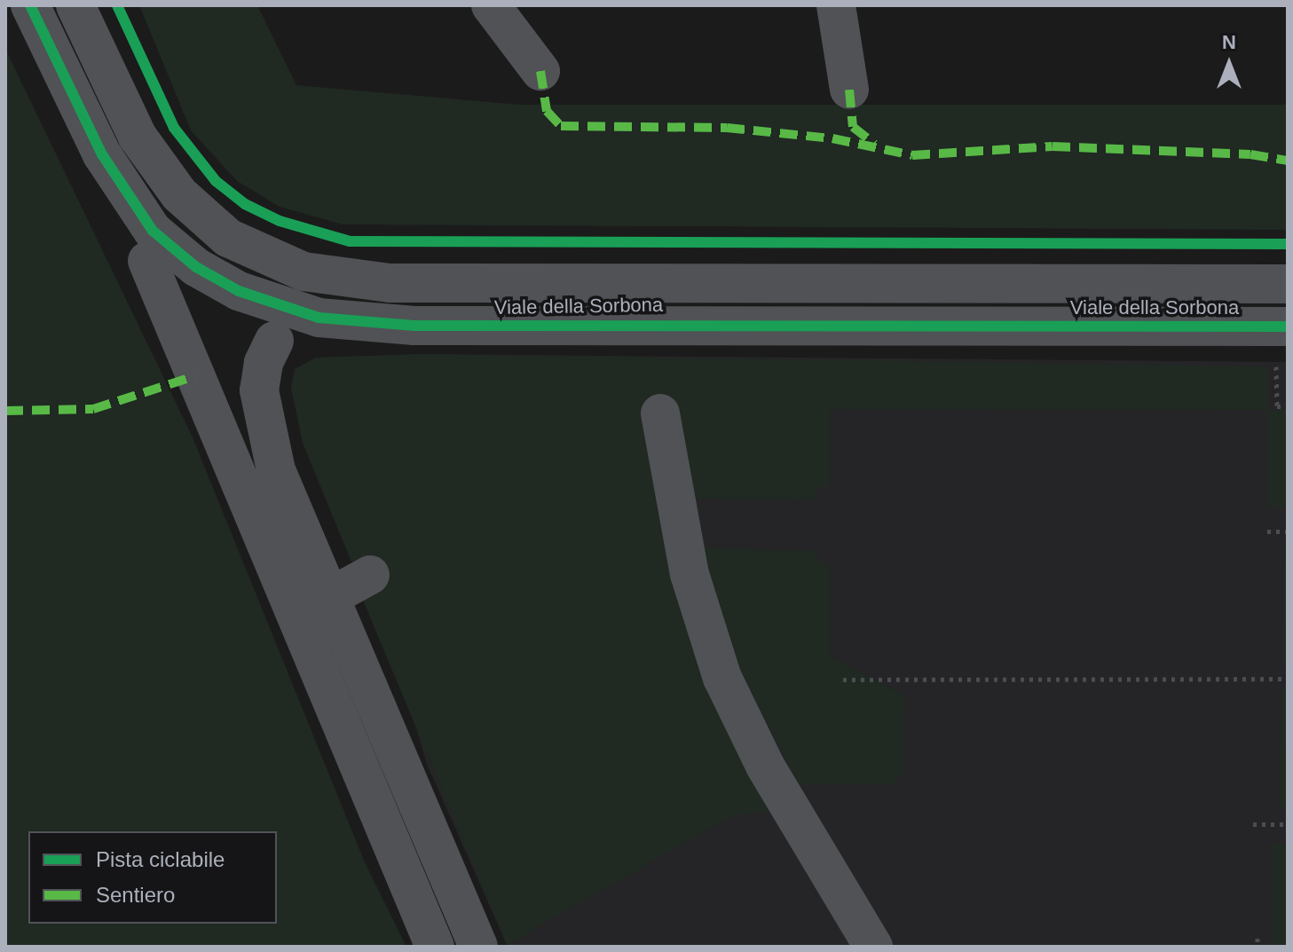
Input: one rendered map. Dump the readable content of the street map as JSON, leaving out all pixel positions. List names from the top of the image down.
{
  "streets": {
    "street": ["Viale della Sorbona"]
  },
  "legend": ["Pista ciclabile", "Sentiero"],
  "north": "top"
}
